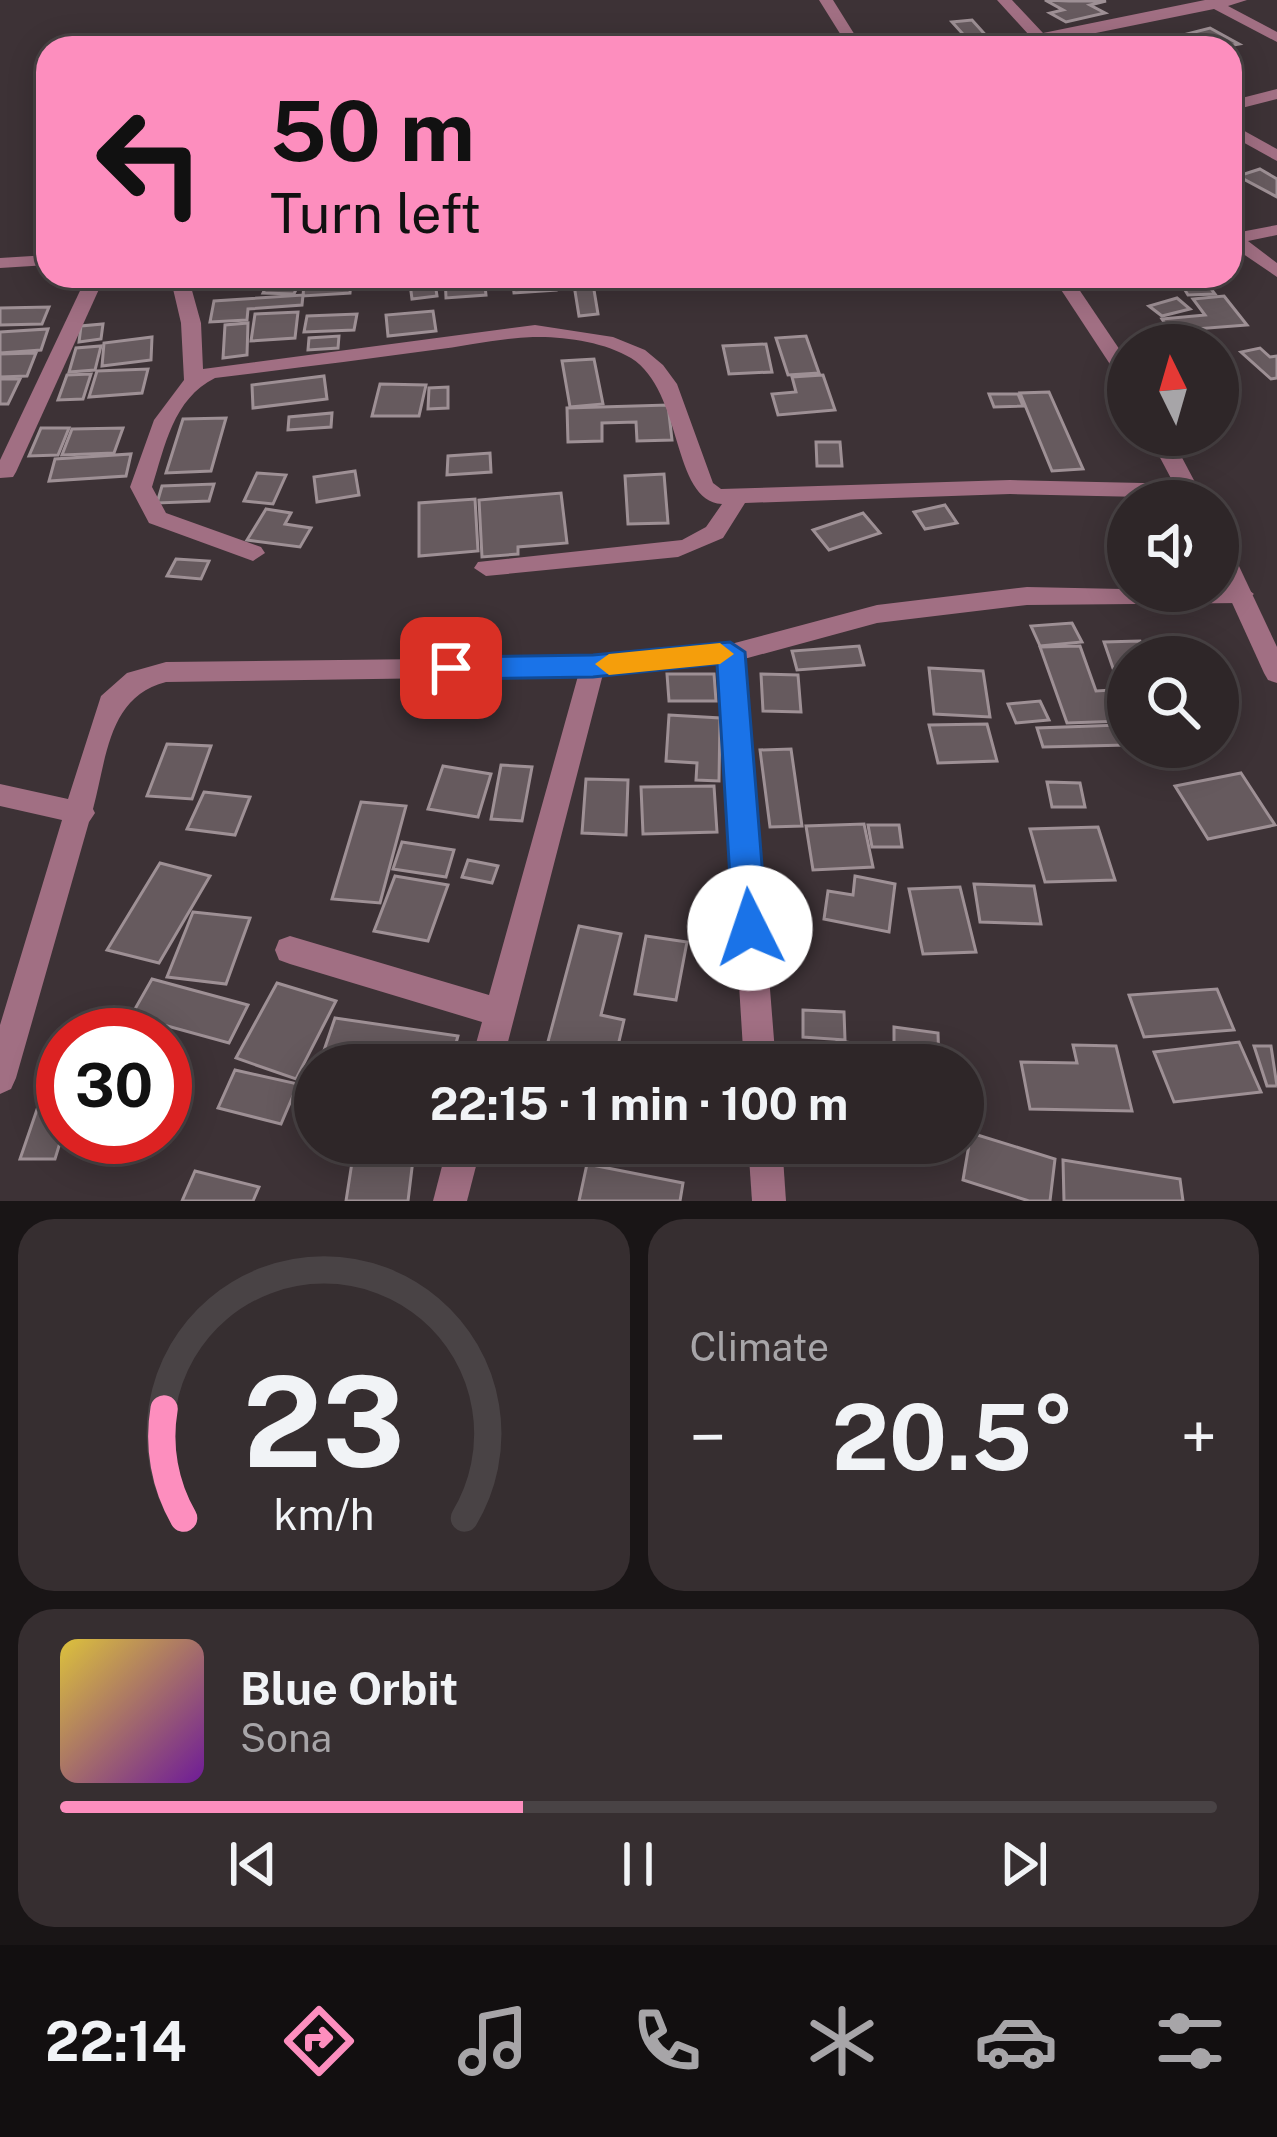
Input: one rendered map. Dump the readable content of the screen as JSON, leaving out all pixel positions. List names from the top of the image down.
{
  "north": "top",
  "page": {
    "turn": ["50 m", "Turn left"],
    "limit": "30",
    "trip": "22:15 · 1 min · 100 m",
    "tile": "Climate",
    "heat": ["−", "20.5°", "+"],
    "song": ["Blue Orbit", "Sona"],
    "tabs": "22:14",
    "gauge": ["23", "km/h"]
  }
}
